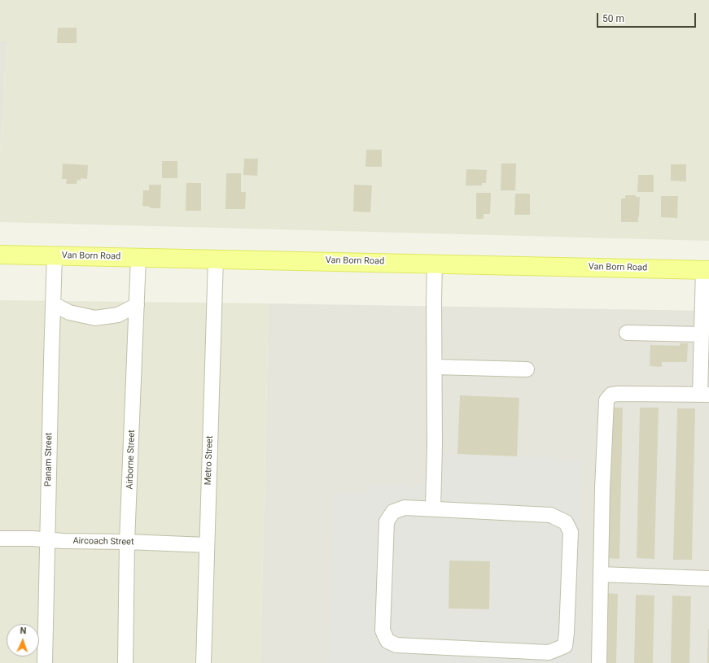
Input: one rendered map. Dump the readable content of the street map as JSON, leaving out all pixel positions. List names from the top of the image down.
{
  "streets": {
    "main road": ["Van Born Road"],
    "street": [
      "Panam Street",
      "Airborne Street",
      "Metro Street",
      "Aircoach Street"
    ]
  },
  "crossings": [
    ["Van Born Road", "Panam Street"],
    ["Van Born Road", "Airborne Street"],
    ["Van Born Road", "Metro Street"],
    ["Panam Street", "Aircoach Street"],
    ["Airborne Street", "Aircoach Street"],
    ["Metro Street", "Aircoach Street"]
  ],
  "scale_bar": "50 m",
  "north": "top"
}
